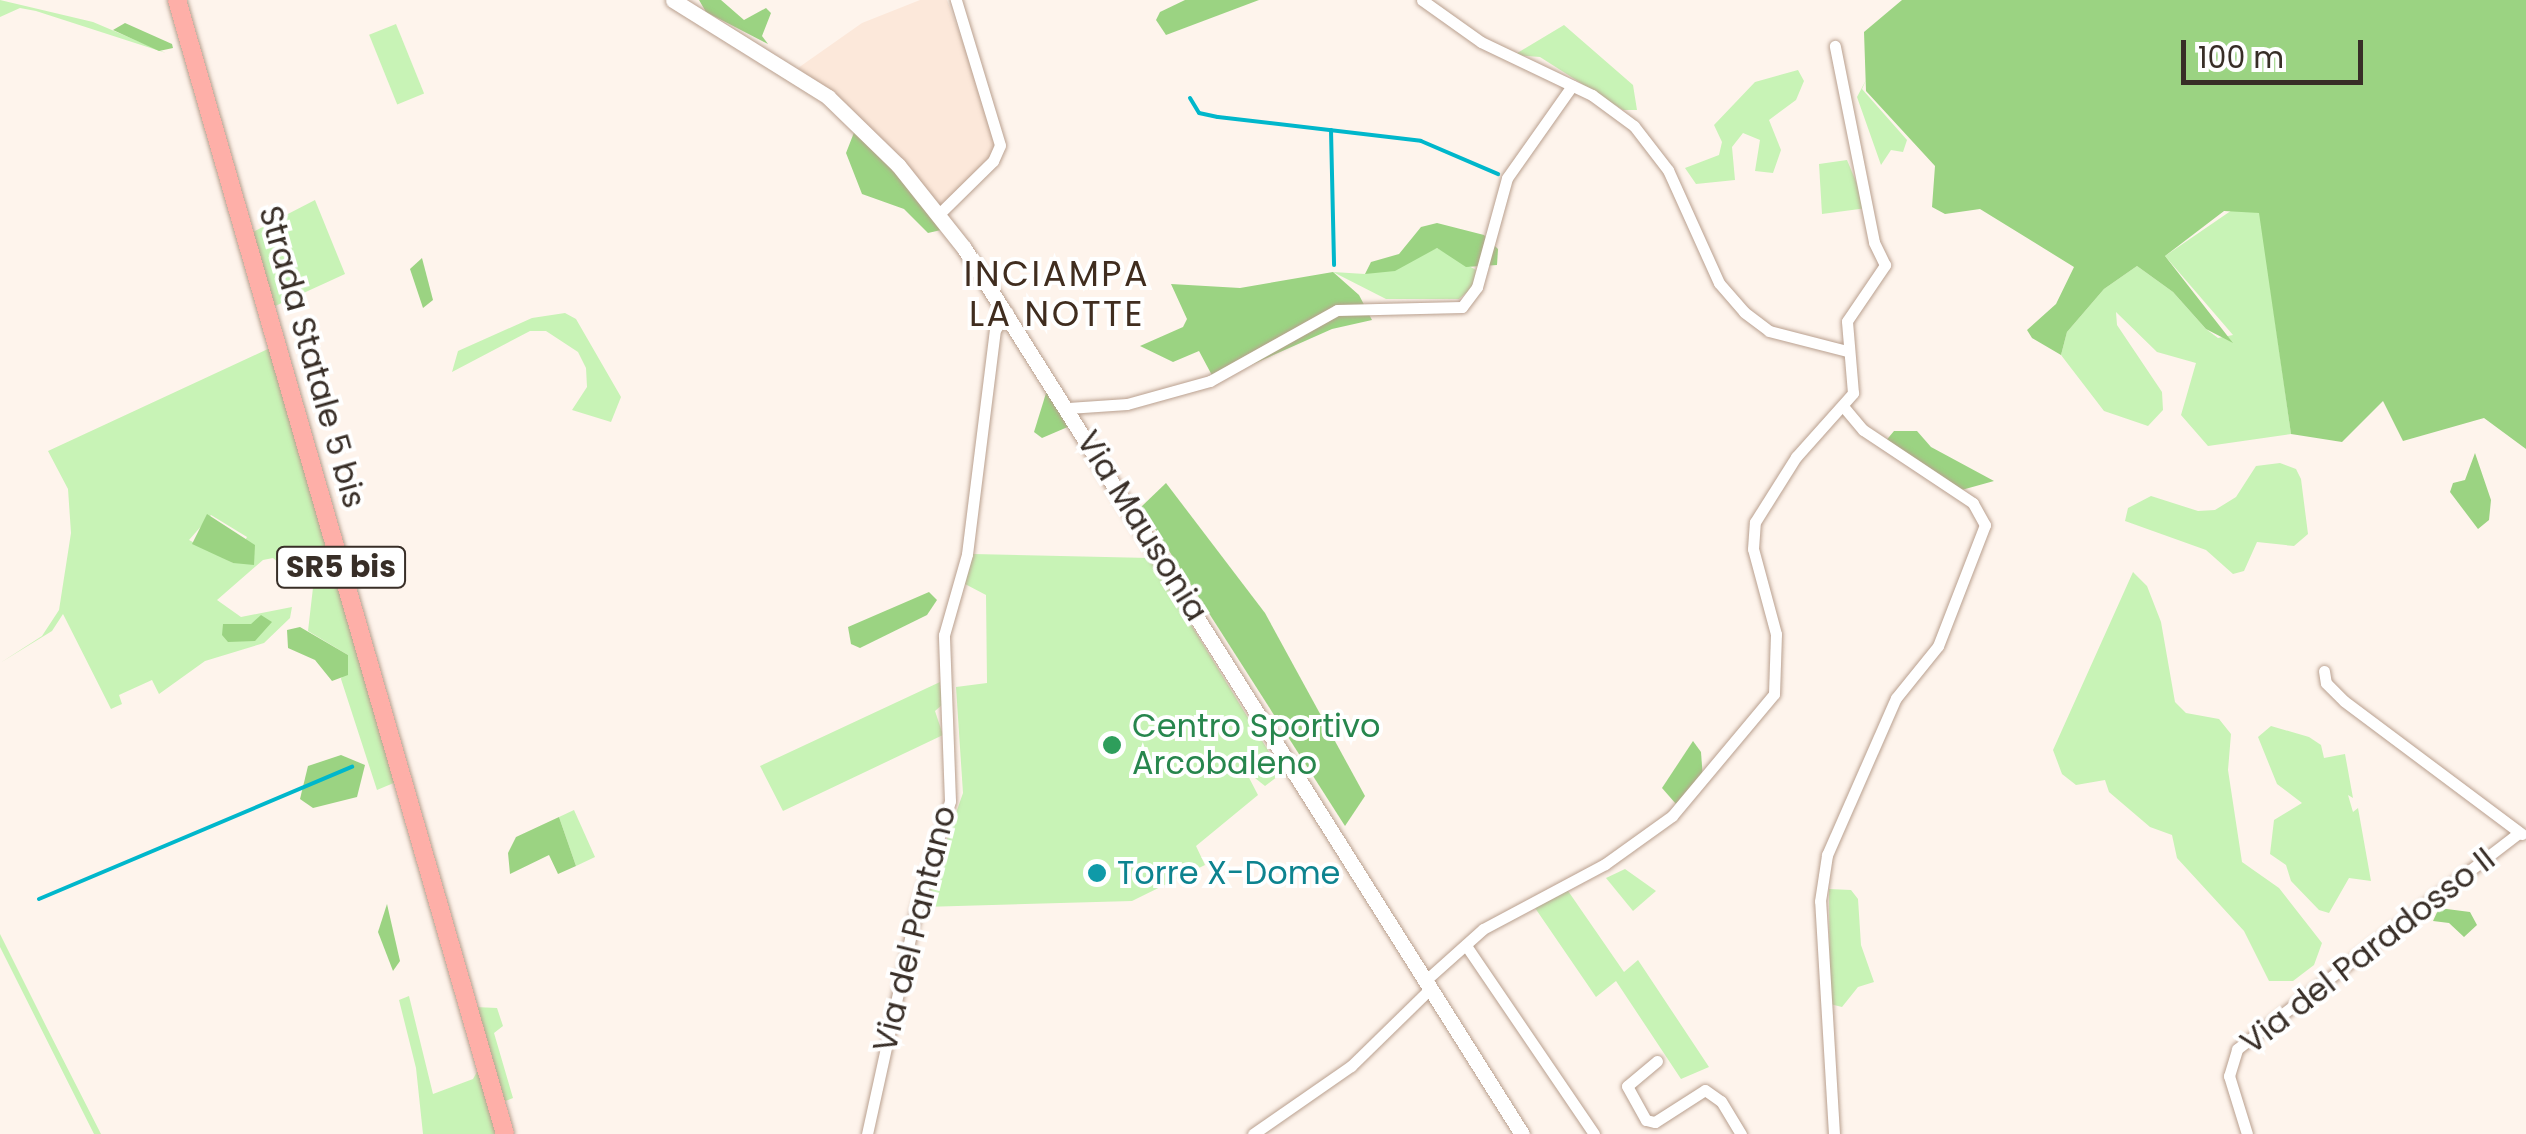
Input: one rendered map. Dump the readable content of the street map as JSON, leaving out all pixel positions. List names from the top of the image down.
{
  "streets": {
    "main road": ["Strada Statale 5 bis", "Via Mausonia", "SR5 bis"],
    "street": ["Via del Pantano", "Via del Paradosso II"]
  },
  "crossings": [
    ["Via Mausonia", "Via del Pantano"]
  ],
  "districts": ["INCIAMPA LA NOTTE"],
  "places": ["Centro Sportivo Arcobaleno", "Torre X-Dome"],
  "scale_bar": "100 m"
}
